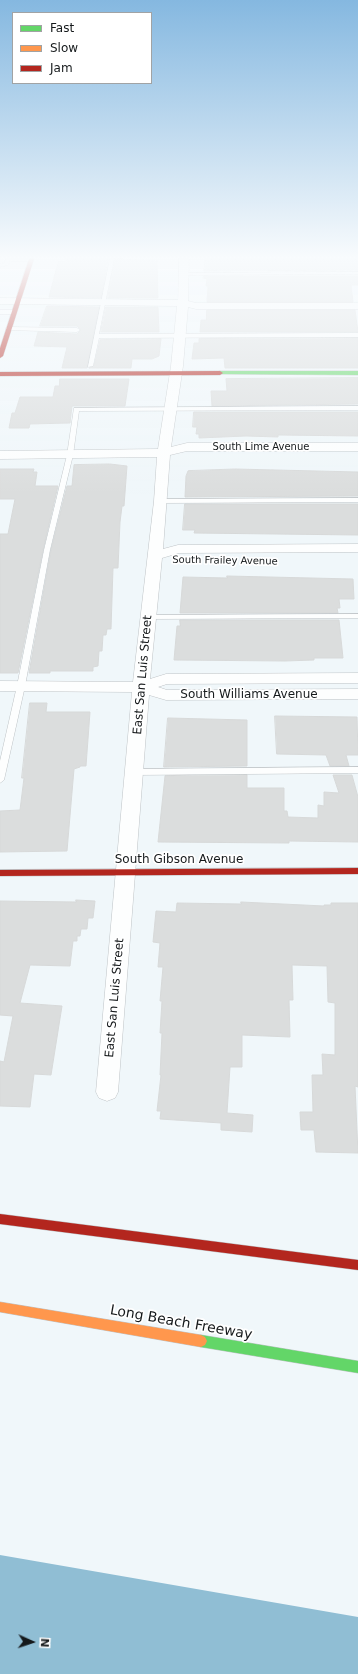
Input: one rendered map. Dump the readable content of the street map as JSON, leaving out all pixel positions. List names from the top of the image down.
{
  "streets": {
    "main road": ["South Gibson Avenue", "Long Beach Freeway"],
    "street": [
      "South Lime Avenue",
      "South Frailey Avenue",
      "East San Luis Street",
      "South Williams Avenue"
    ]
  },
  "crossings": [
    ["South Lime Avenue", "East San Luis Street"],
    ["South Frailey Avenue", "East San Luis Street"],
    ["East San Luis Street", "South Williams Avenue"],
    ["East San Luis Street", "South Gibson Avenue"]
  ],
  "legend": ["Fast", "Slow", "Jam"],
  "north": "right"
}
